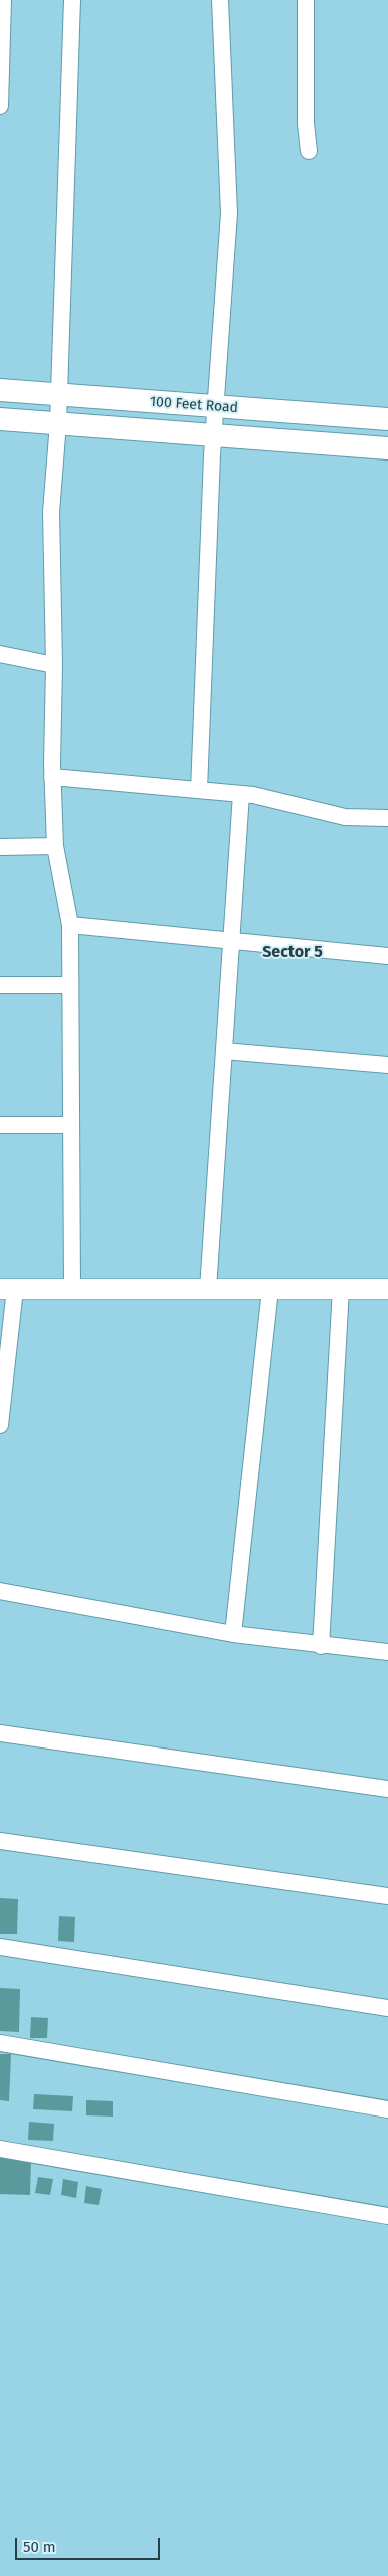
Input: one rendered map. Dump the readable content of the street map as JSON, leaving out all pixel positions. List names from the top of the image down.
{
  "streets": {
    "main road": ["100 Feet Road"]
  },
  "districts": ["Sector 5"],
  "scale_bar": "50 m"
}
